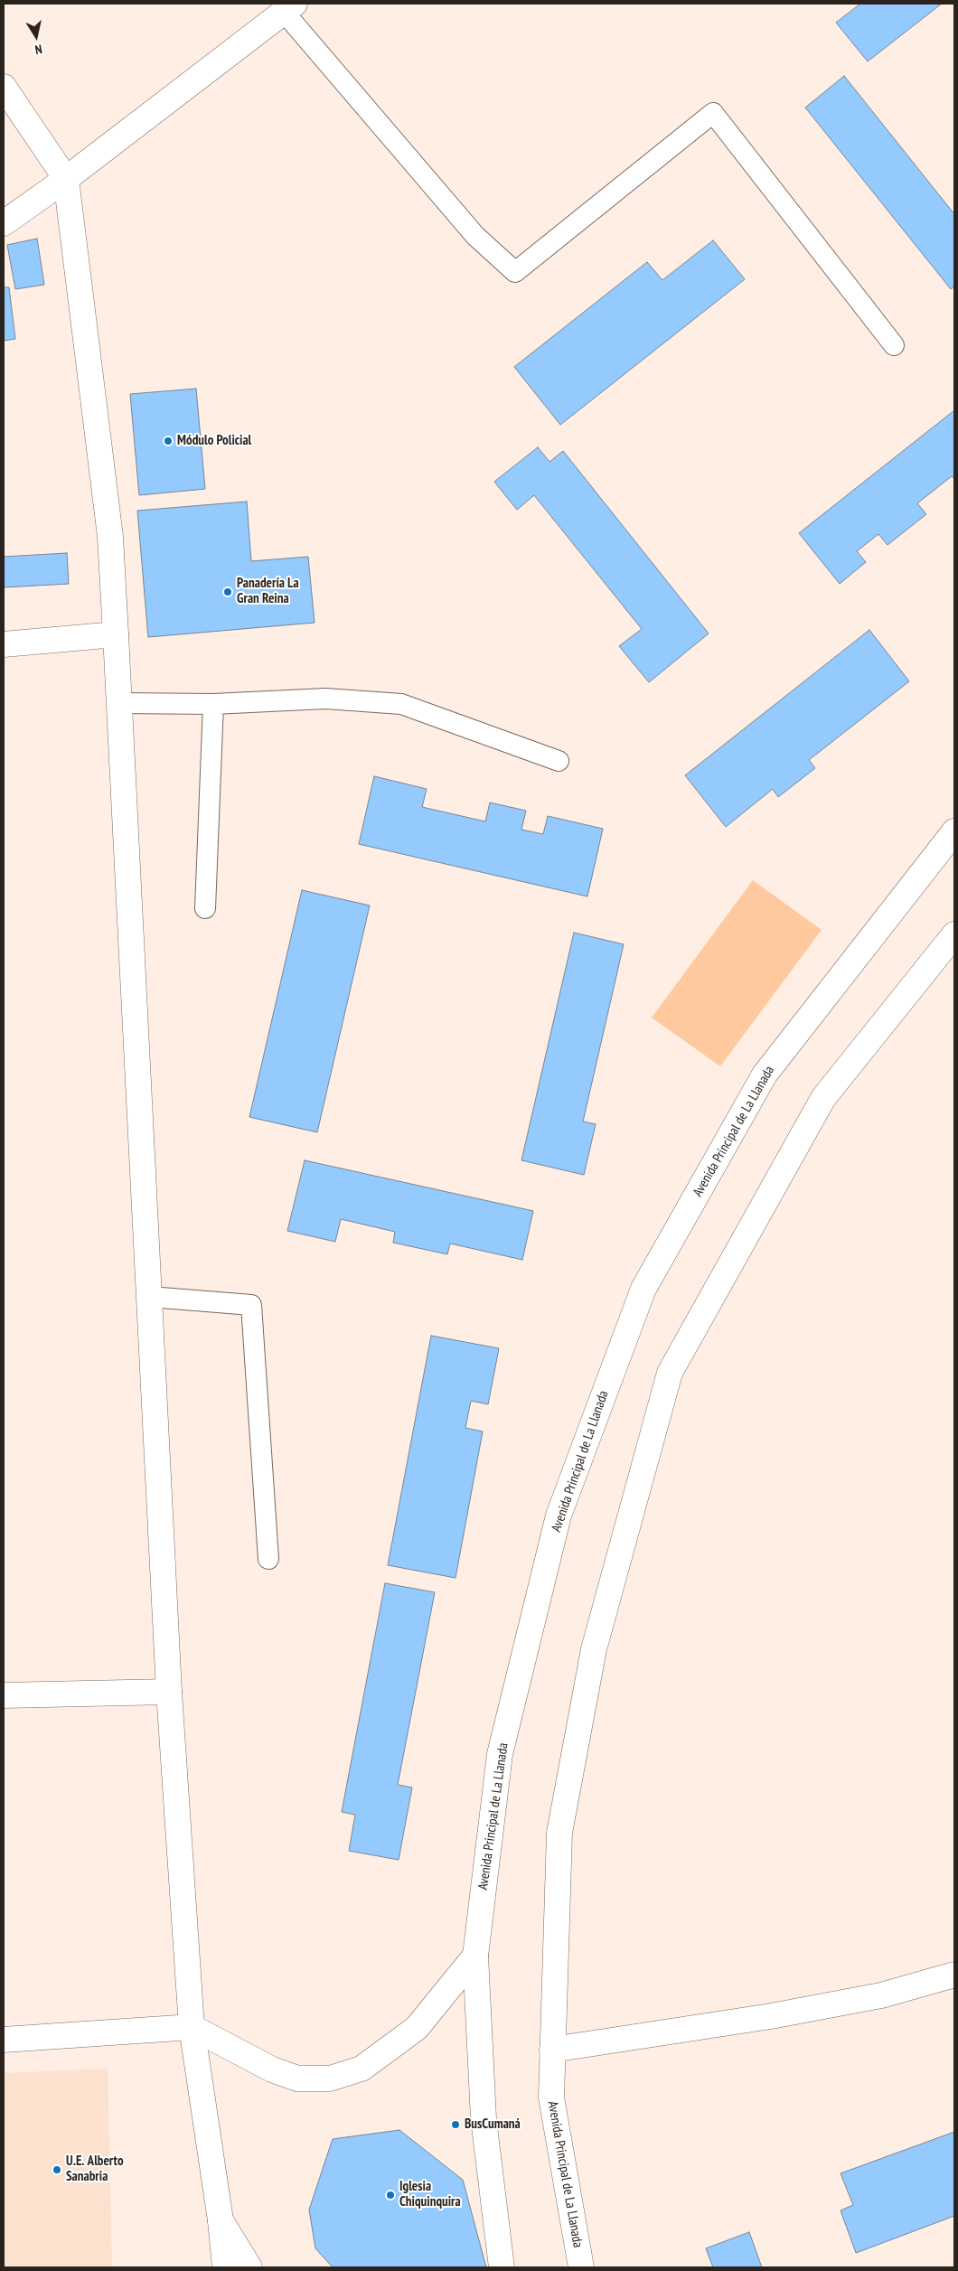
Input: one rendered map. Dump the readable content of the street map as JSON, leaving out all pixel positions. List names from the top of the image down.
{
  "streets": {
    "street": ["Avenida Principal de La Llanada"]
  },
  "places": [
    "Módulo Policial",
    "Panadería La Gran Reina",
    "BusCumaná",
    "U.E. Alberto Sanabria",
    "Iglesia Chiquinquira"
  ],
  "north": "bottom"
}
